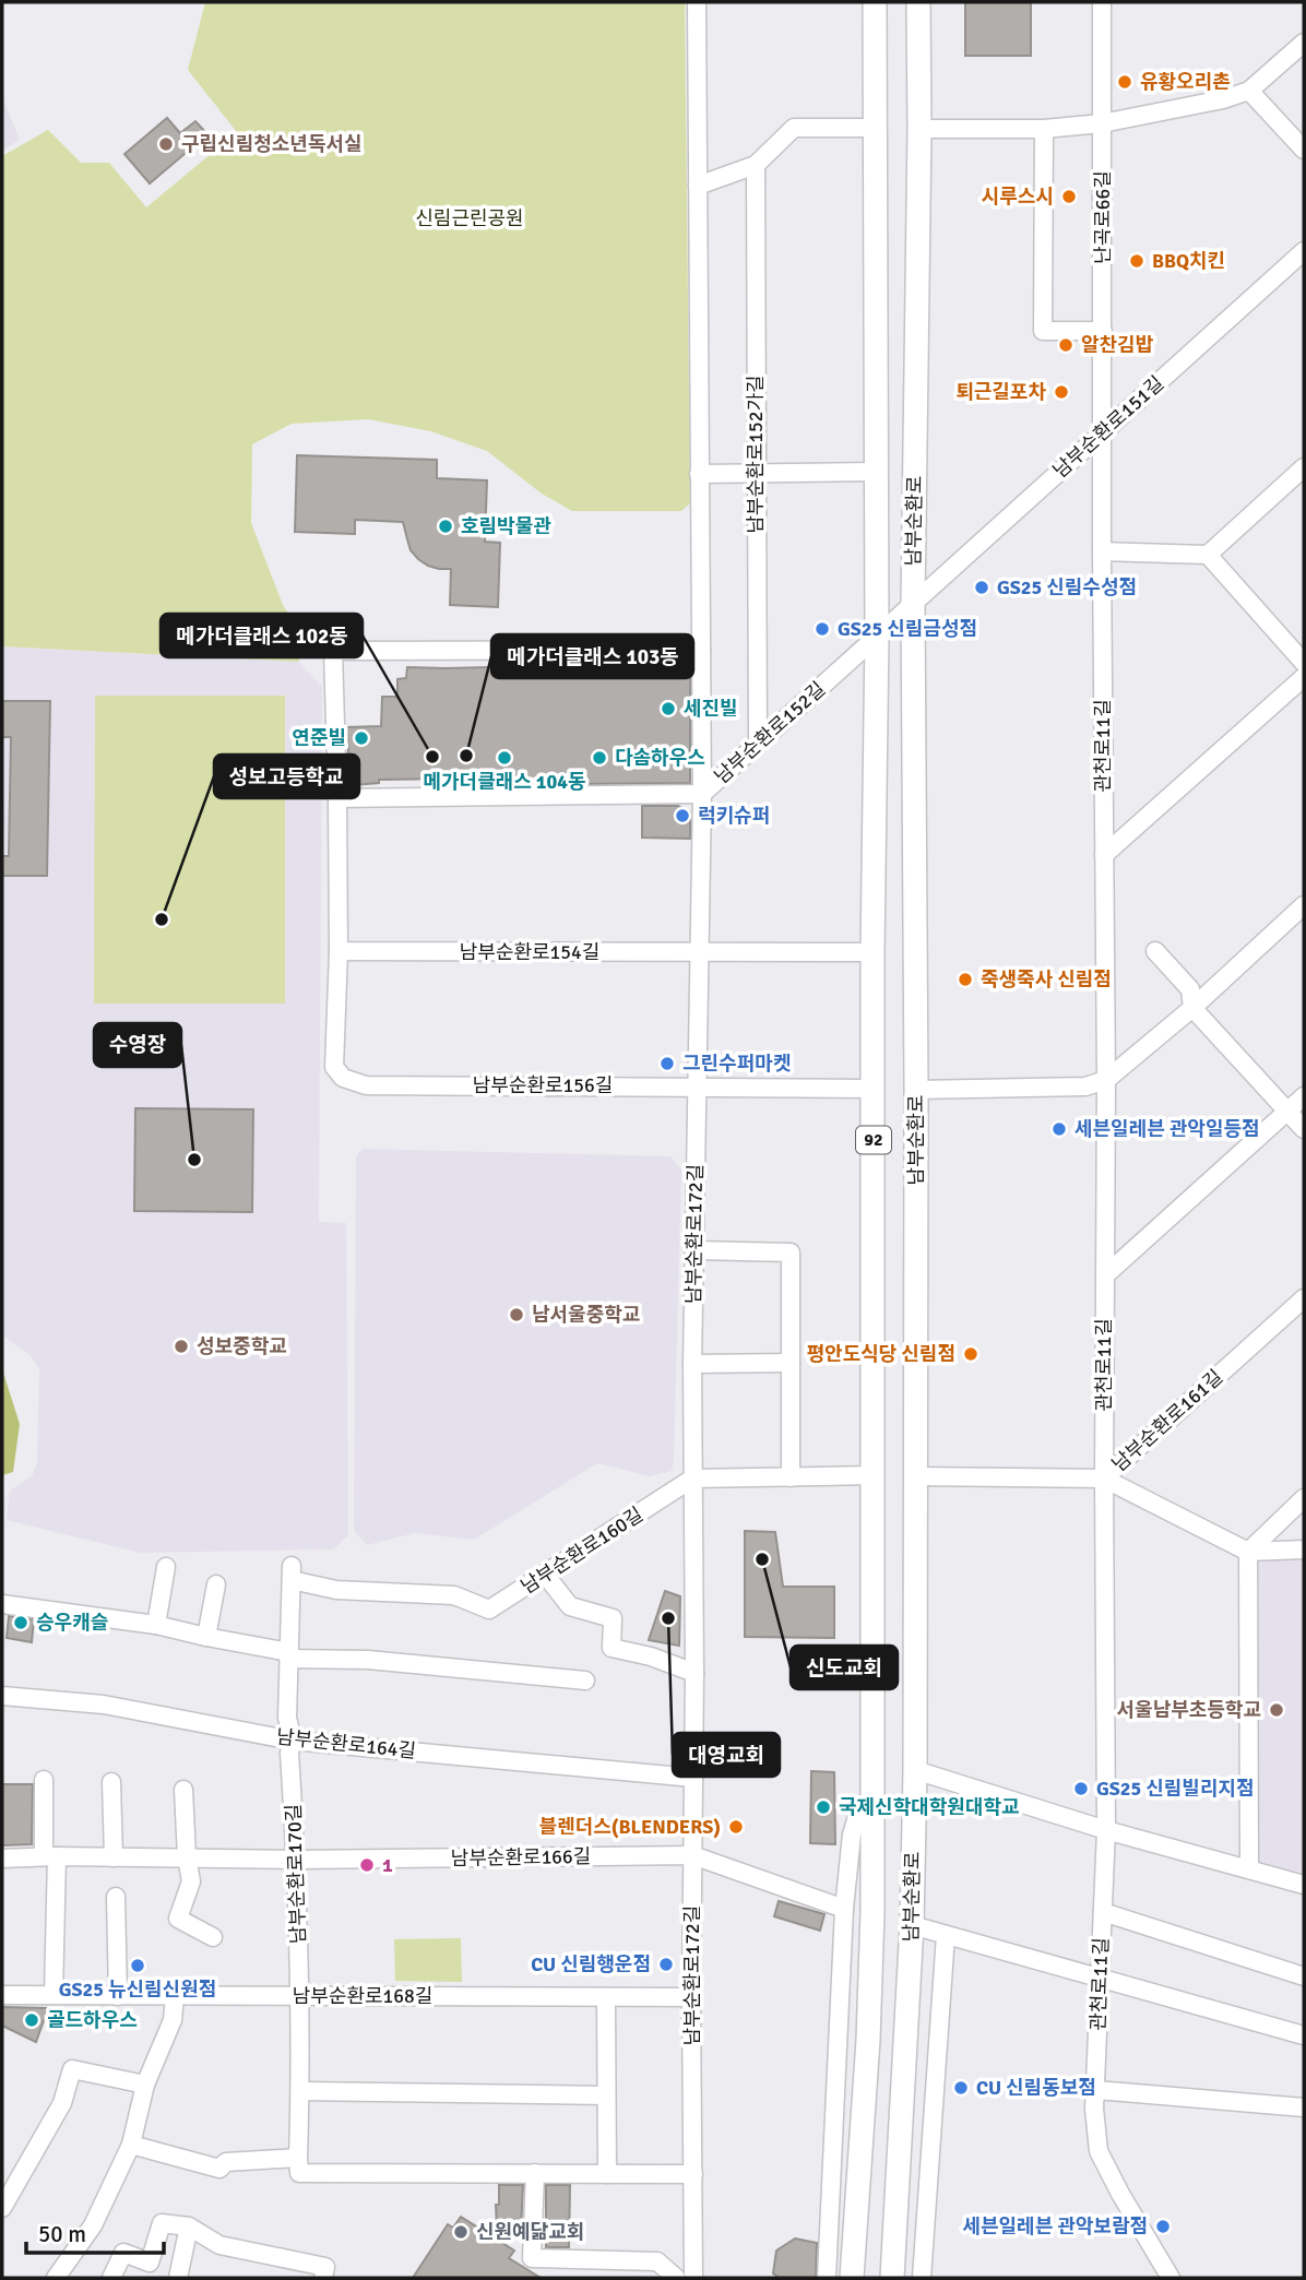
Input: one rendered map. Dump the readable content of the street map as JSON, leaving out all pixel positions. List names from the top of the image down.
{
  "streets": {
    "main road": ["남부순환로", "92"],
    "street": [
      "난곡로66길",
      "남부순환로151길",
      "남부순환로152가길",
      "남부순환로152길",
      "관천로11길",
      "남부순환로154길",
      "남부순환로156길",
      "남부순환로172길",
      "남부순환로161길",
      "남부순환로160길",
      "남부순환로164길",
      "남부순환로166길",
      "남부순환로170길",
      "남부순환로168길"
    ]
  },
  "crossings": [
    ["난곡로66길", "남부순환로151길"],
    ["난곡로66길", "관천로11길"],
    ["남부순환로151길", "남부순환로"],
    ["남부순환로151길", "남부순환로152길"],
    ["남부순환로151길", "관천로11길"],
    ["남부순환로152가길", "남부순환로"],
    ["남부순환로152가길", "남부순환로152길"],
    ["남부순환로", "남부순환로152길"],
    ["남부순환로", "남부순환로154길"],
    ["남부순환로", "남부순환로156길"],
    ["남부순환로", "남부순환로172길"],
    ["남부순환로", "남부순환로161길"],
    ["남부순환로152길", "남부순환로172길"],
    ["관천로11길", "남부순환로161길"],
    ["남부순환로154길", "남부순환로156길"],
    ["남부순환로154길", "남부순환로172길"],
    ["남부순환로156길", "남부순환로172길"],
    ["남부순환로172길", "남부순환로160길"],
    ["남부순환로172길", "남부순환로164길"],
    ["남부순환로172길", "남부순환로166길"],
    ["남부순환로172길", "남부순환로168길"],
    ["남부순환로160길", "남부순환로170길"],
    ["남부순환로164길", "남부순환로170길"],
    ["남부순환로166길", "남부순환로170길"],
    ["남부순환로170길", "남부순환로168길"]
  ],
  "parks": ["신림근린공원"],
  "places": [
    "유황오리촌",
    "구립신림청소년독서실",
    "시루스시",
    "BBQ치킨",
    "알찬김밥",
    "퇴근길포차",
    "호림박물관",
    "GS25 신림수성점",
    "GS25 신림금성점",
    "세진빌",
    "연준빌",
    "메가더클래스 103동",
    "메가더클래스 102동",
    "메가더클래스 104동",
    "다솜하우스",
    "럭키슈퍼",
    "성보고등학교",
    "죽생죽사 신림점",
    "그린수퍼마켓",
    "세븐일레븐 관악일등점",
    "수영장",
    "남서울중학교",
    "성보중학교",
    "평안도식당 신림점",
    "신도교회",
    "대영교회",
    "승우캐슬",
    "서울남부초등학교",
    "GS25 신림빌리지점",
    "국제신학대학원대학교",
    "블렌더스(BLENDERS)",
    "1",
    "CU 신림행운점",
    "GS25 뉴신림신원점",
    "골드하우스",
    "CU 신림동보점",
    "세븐일레븐 관악보람점",
    "신원예닮교회"
  ],
  "scale_bar": "50 m"
}
